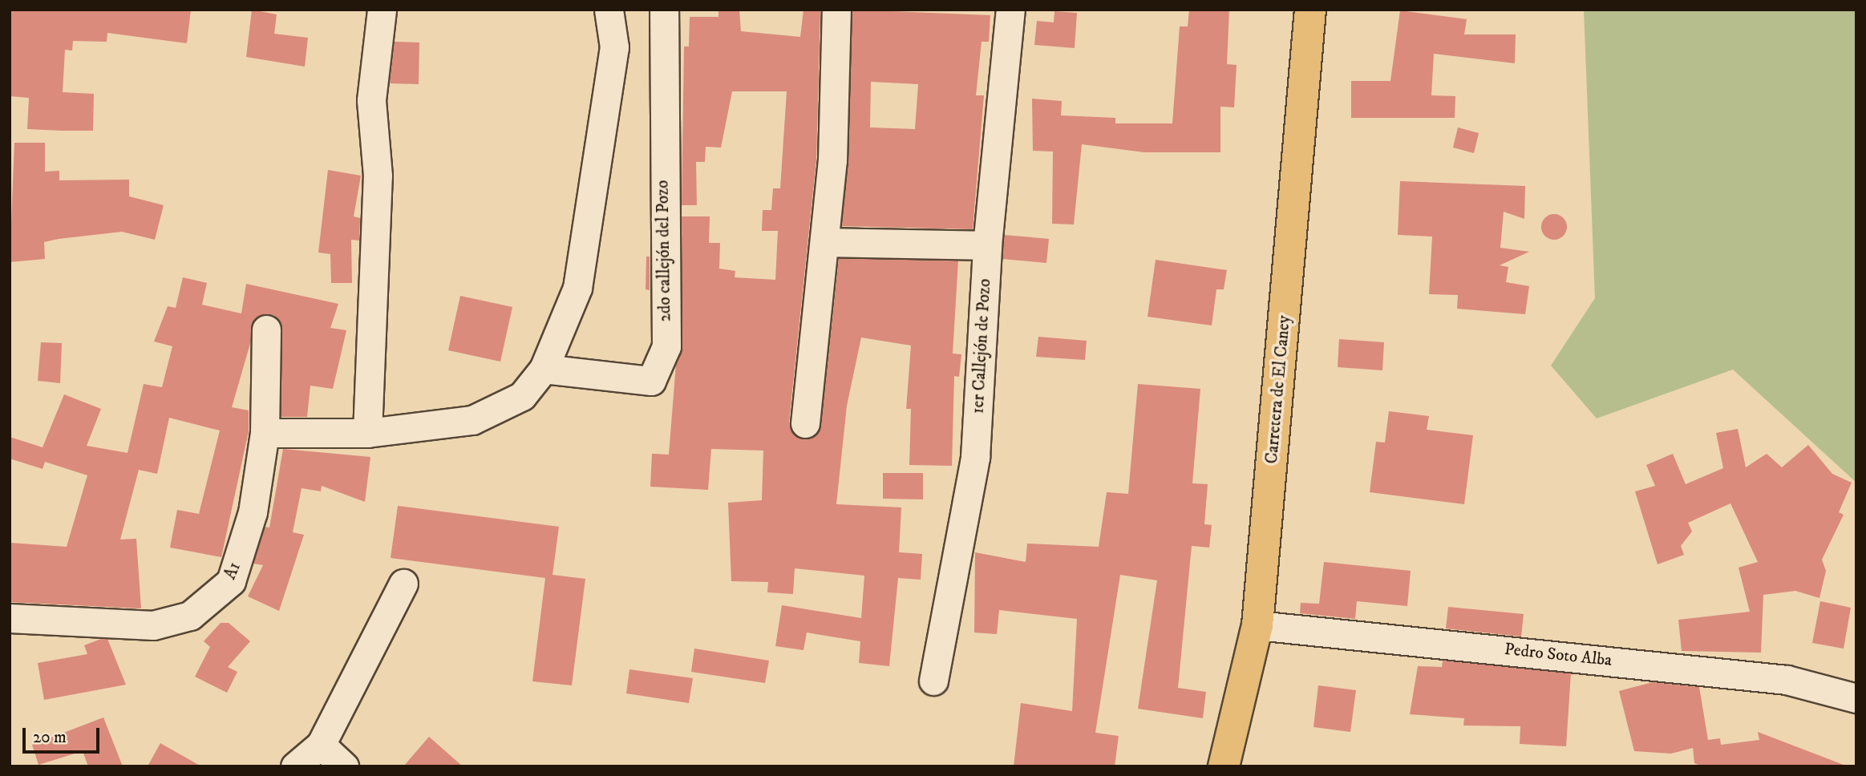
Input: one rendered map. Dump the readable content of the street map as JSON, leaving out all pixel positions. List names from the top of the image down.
{
  "streets": {
    "main road": ["Carretera de El Caney"],
    "street": [
      "2do callejón del Pozo",
      "1er Callejón de Pozo",
      "A1",
      "Pedro Soto Alba"
    ]
  },
  "crossings": [
    ["Carretera de El Caney", "Pedro Soto Alba"]
  ],
  "scale_bar": "20 m"
}
